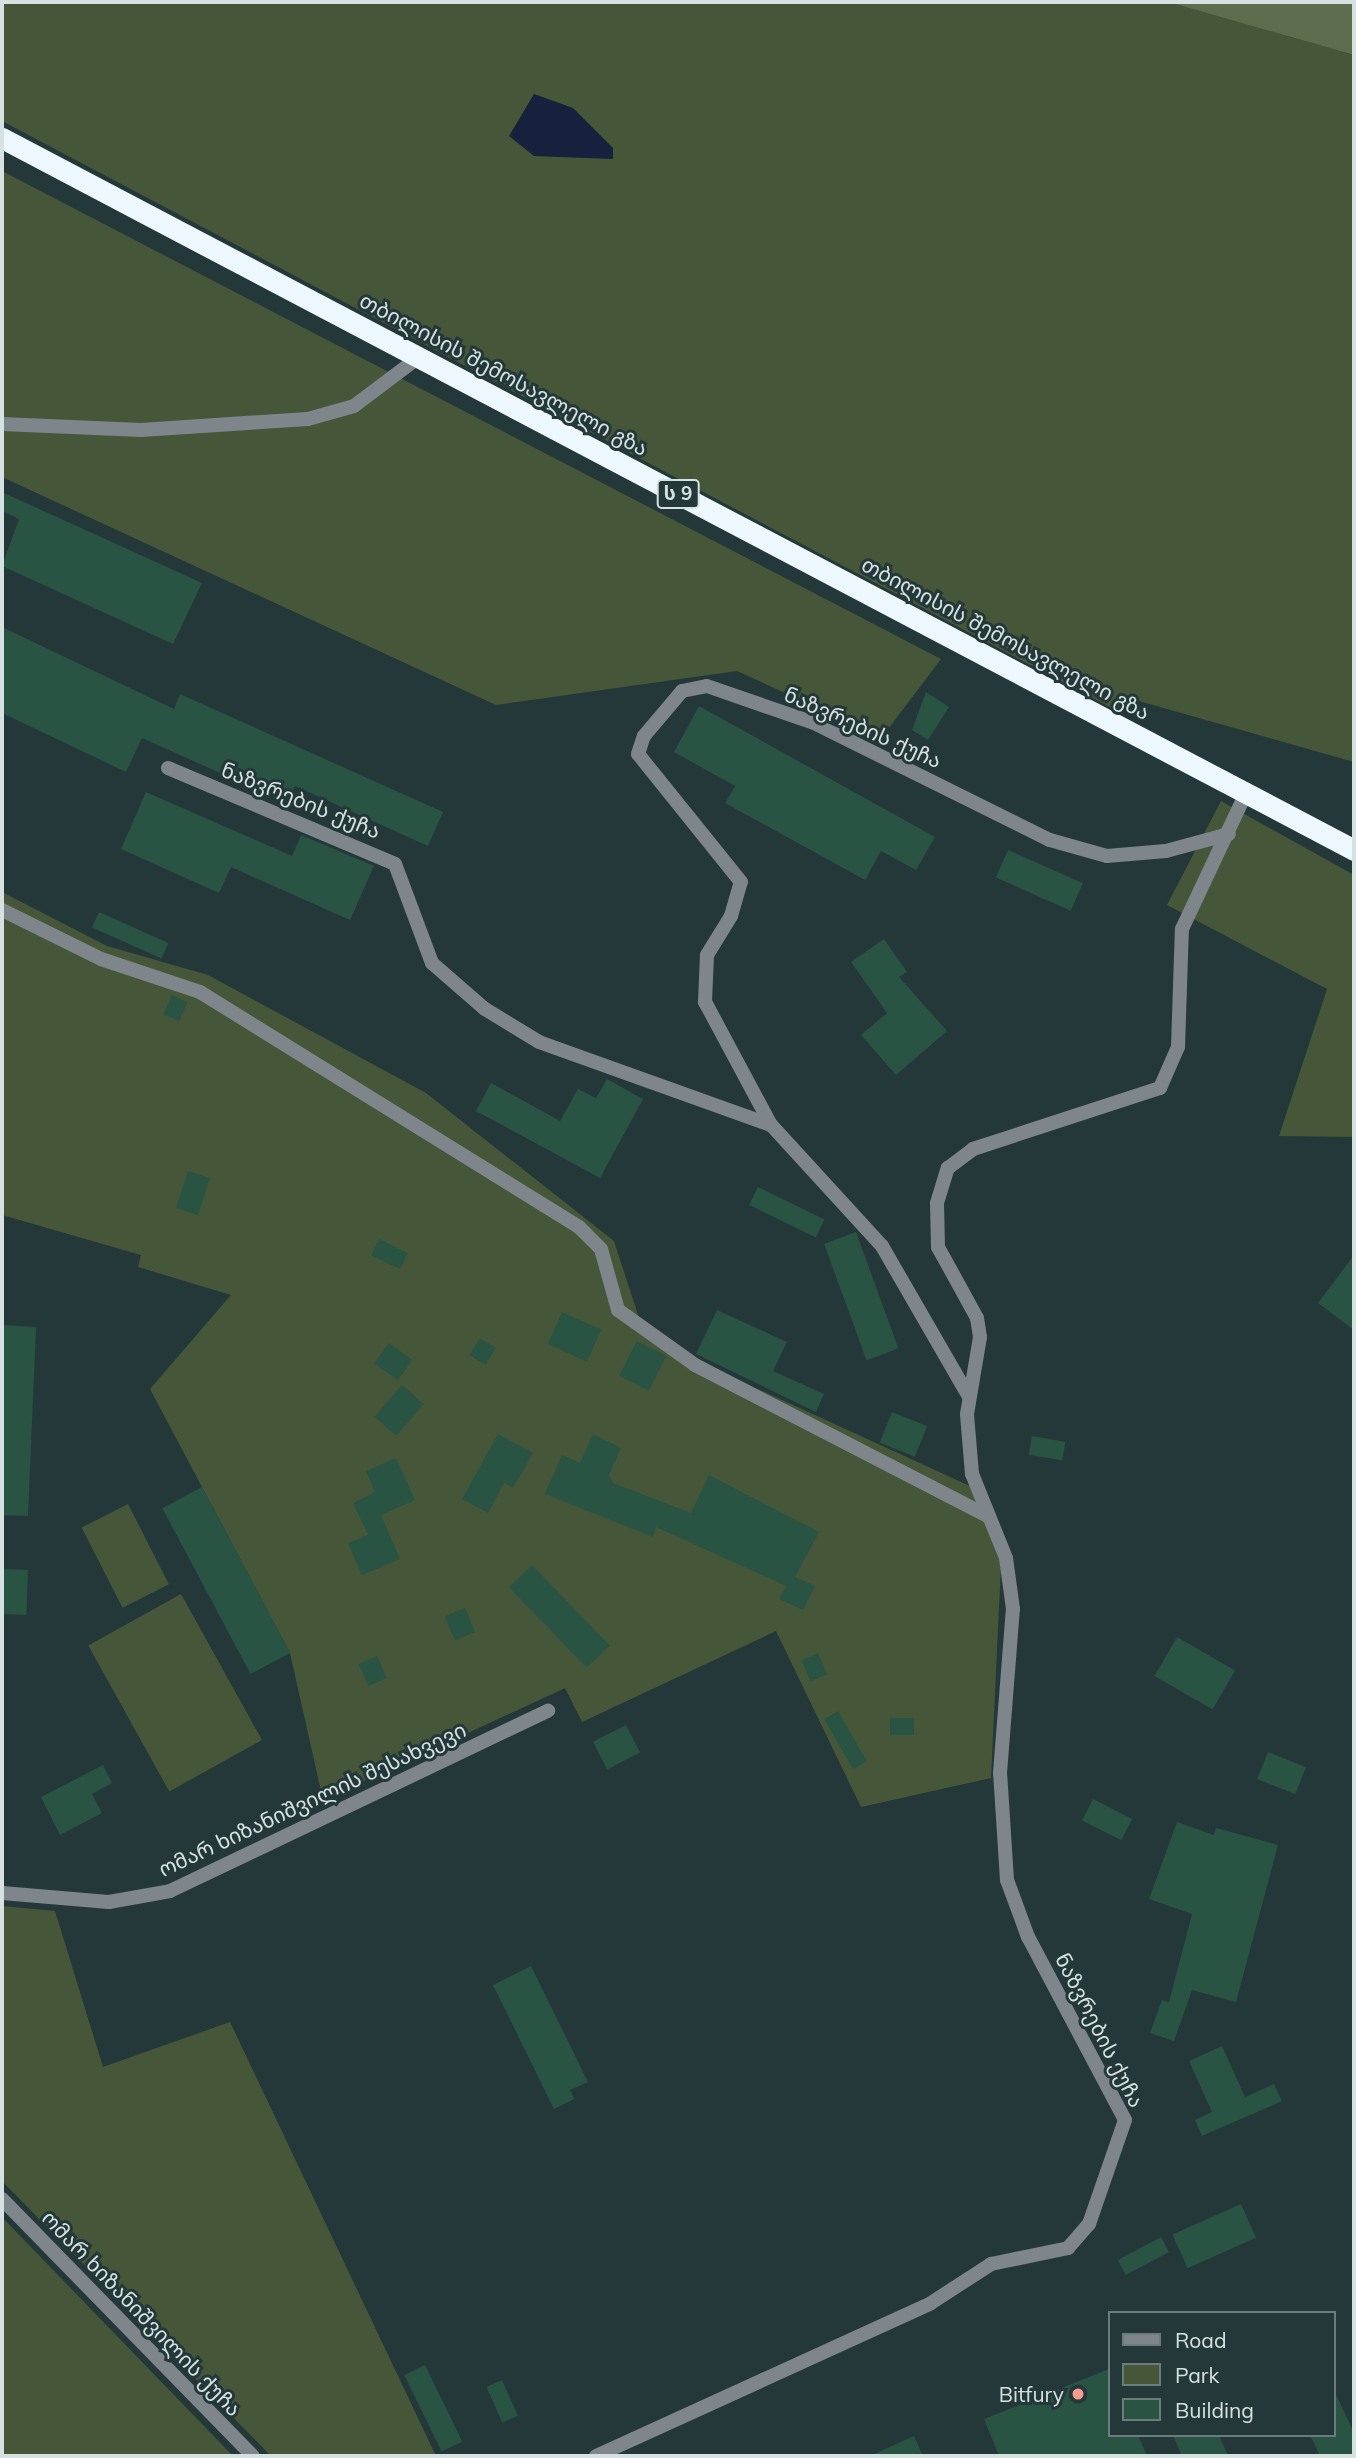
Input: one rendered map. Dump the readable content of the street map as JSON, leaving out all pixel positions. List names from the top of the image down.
{
  "streets": {
    "highway": ["თბილისის შემოსავლელი გზა", "ს 9"],
    "street": ["ნაზვრების ქუჩა", "ომარ ხიზანიშვილის შესახვევი", "ომარ ხიზანიშვილის ქუჩა"]
  },
  "crossings": [
    ["თბილისის შემოსავლელი გზა", "ნაზვრების ქუჩა"]
  ],
  "places": ["Bitfury"],
  "legend": ["Road", "Park", "Building"]
}
